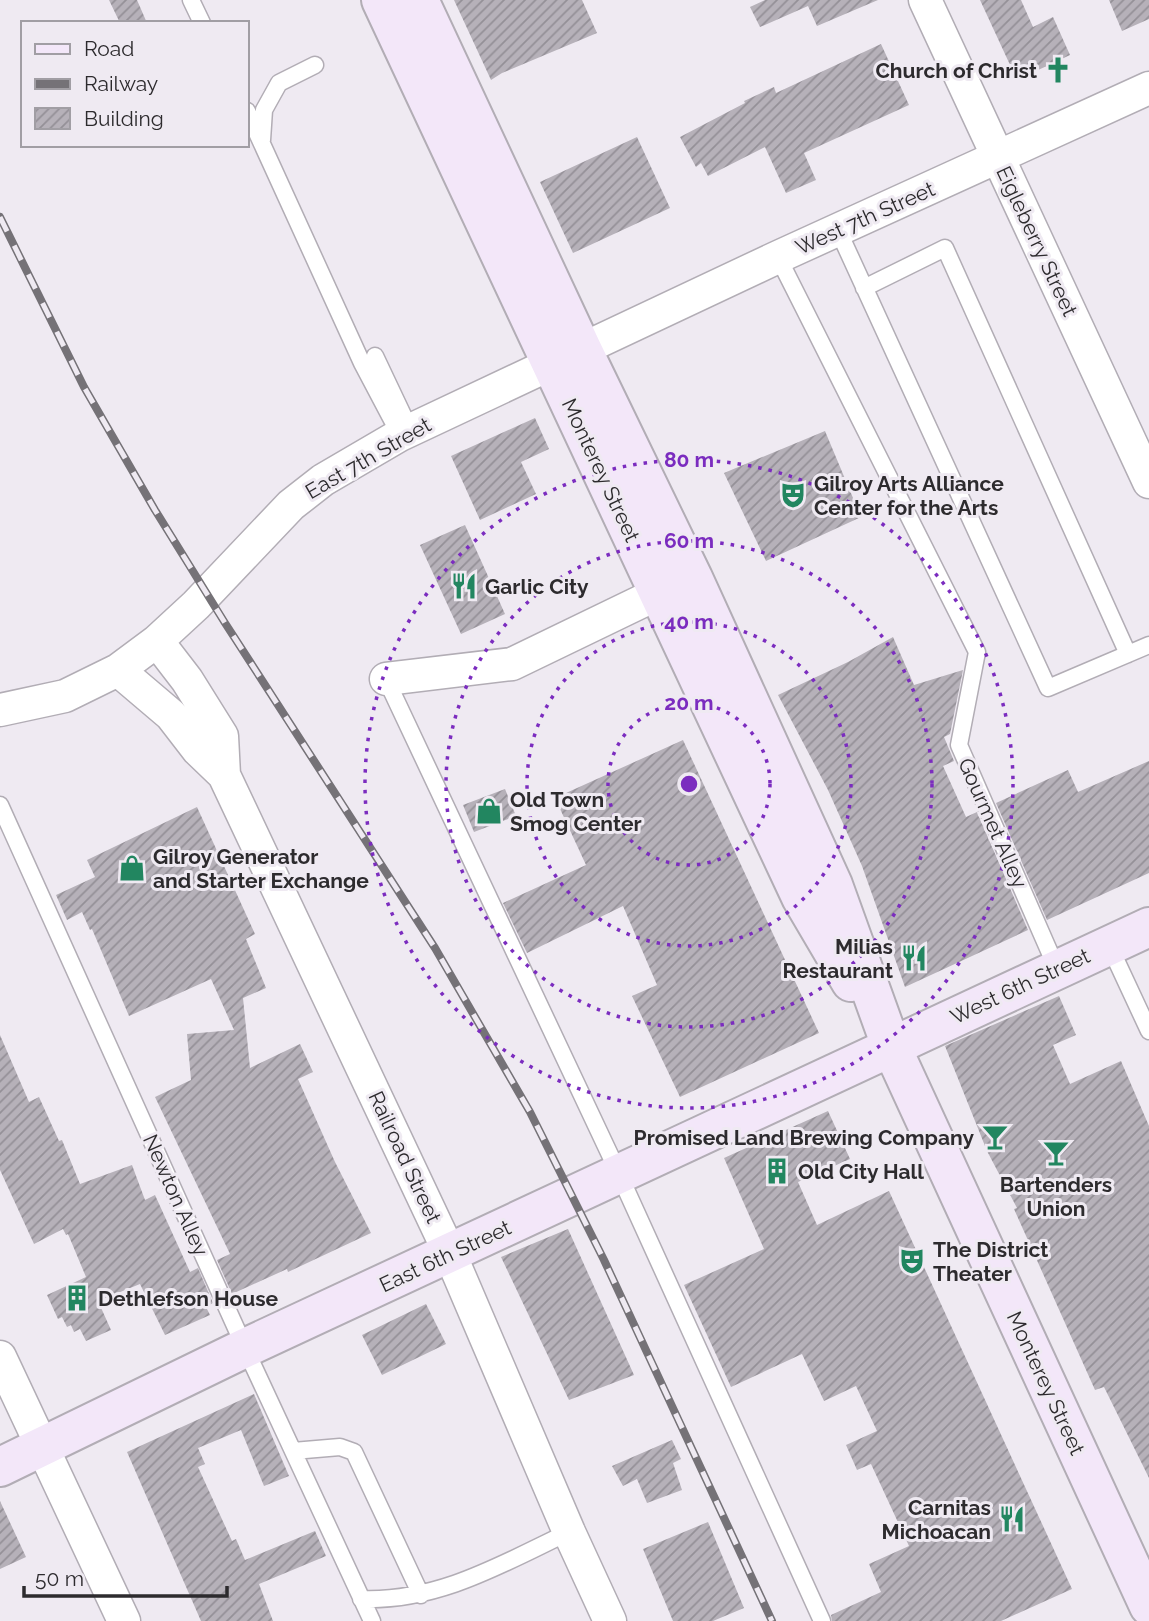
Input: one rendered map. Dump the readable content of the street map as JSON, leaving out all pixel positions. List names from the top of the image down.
{
  "streets": {
    "main road": ["Monterey Street", "West 6th Street", "East 6th Street"],
    "street": [
      "West 7th Street",
      "Eigleberry Street",
      "East 7th Street",
      "Railroad Street"
    ],
    "lane": ["Gourmet Alley", "Newton Alley"]
  },
  "crossings": [
    ["West 7th Street", "Eigleberry Street"],
    ["West 7th Street", "East 7th Street"],
    ["West 7th Street", "Monterey Street"],
    ["West 7th Street", "Gourmet Alley"],
    ["East 7th Street", "Monterey Street"],
    ["East 7th Street", "Railroad Street"],
    ["Monterey Street", "West 6th Street"],
    ["Monterey Street", "East 6th Street"],
    ["Gourmet Alley", "West 6th Street"],
    ["West 6th Street", "East 6th Street"],
    ["Railroad Street", "East 6th Street"],
    ["Newton Alley", "East 6th Street"]
  ],
  "places": {
    "church": ["Church of Christ"],
    "theatre": ["Gilroy Arts Alliance Center for the Arts", "The District Theater"],
    "restaurant": ["Garlic City", "Milias Restaurant", "Carnitas Michoacan"],
    "shop": ["Old Town Smog Center", "Gilroy Generator and Starter Exchange"],
    "bar": ["Promised Land Brewing Company", "Bartenders Union"],
    "building": ["Old City Hall", "Dethlefson House"]
  },
  "legend": ["Road", "Railway", "Building"],
  "scale_bar": "50 m",
  "rings": [
    "80 m",
    "60 m",
    "40 m",
    "20 m"
  ]
}
